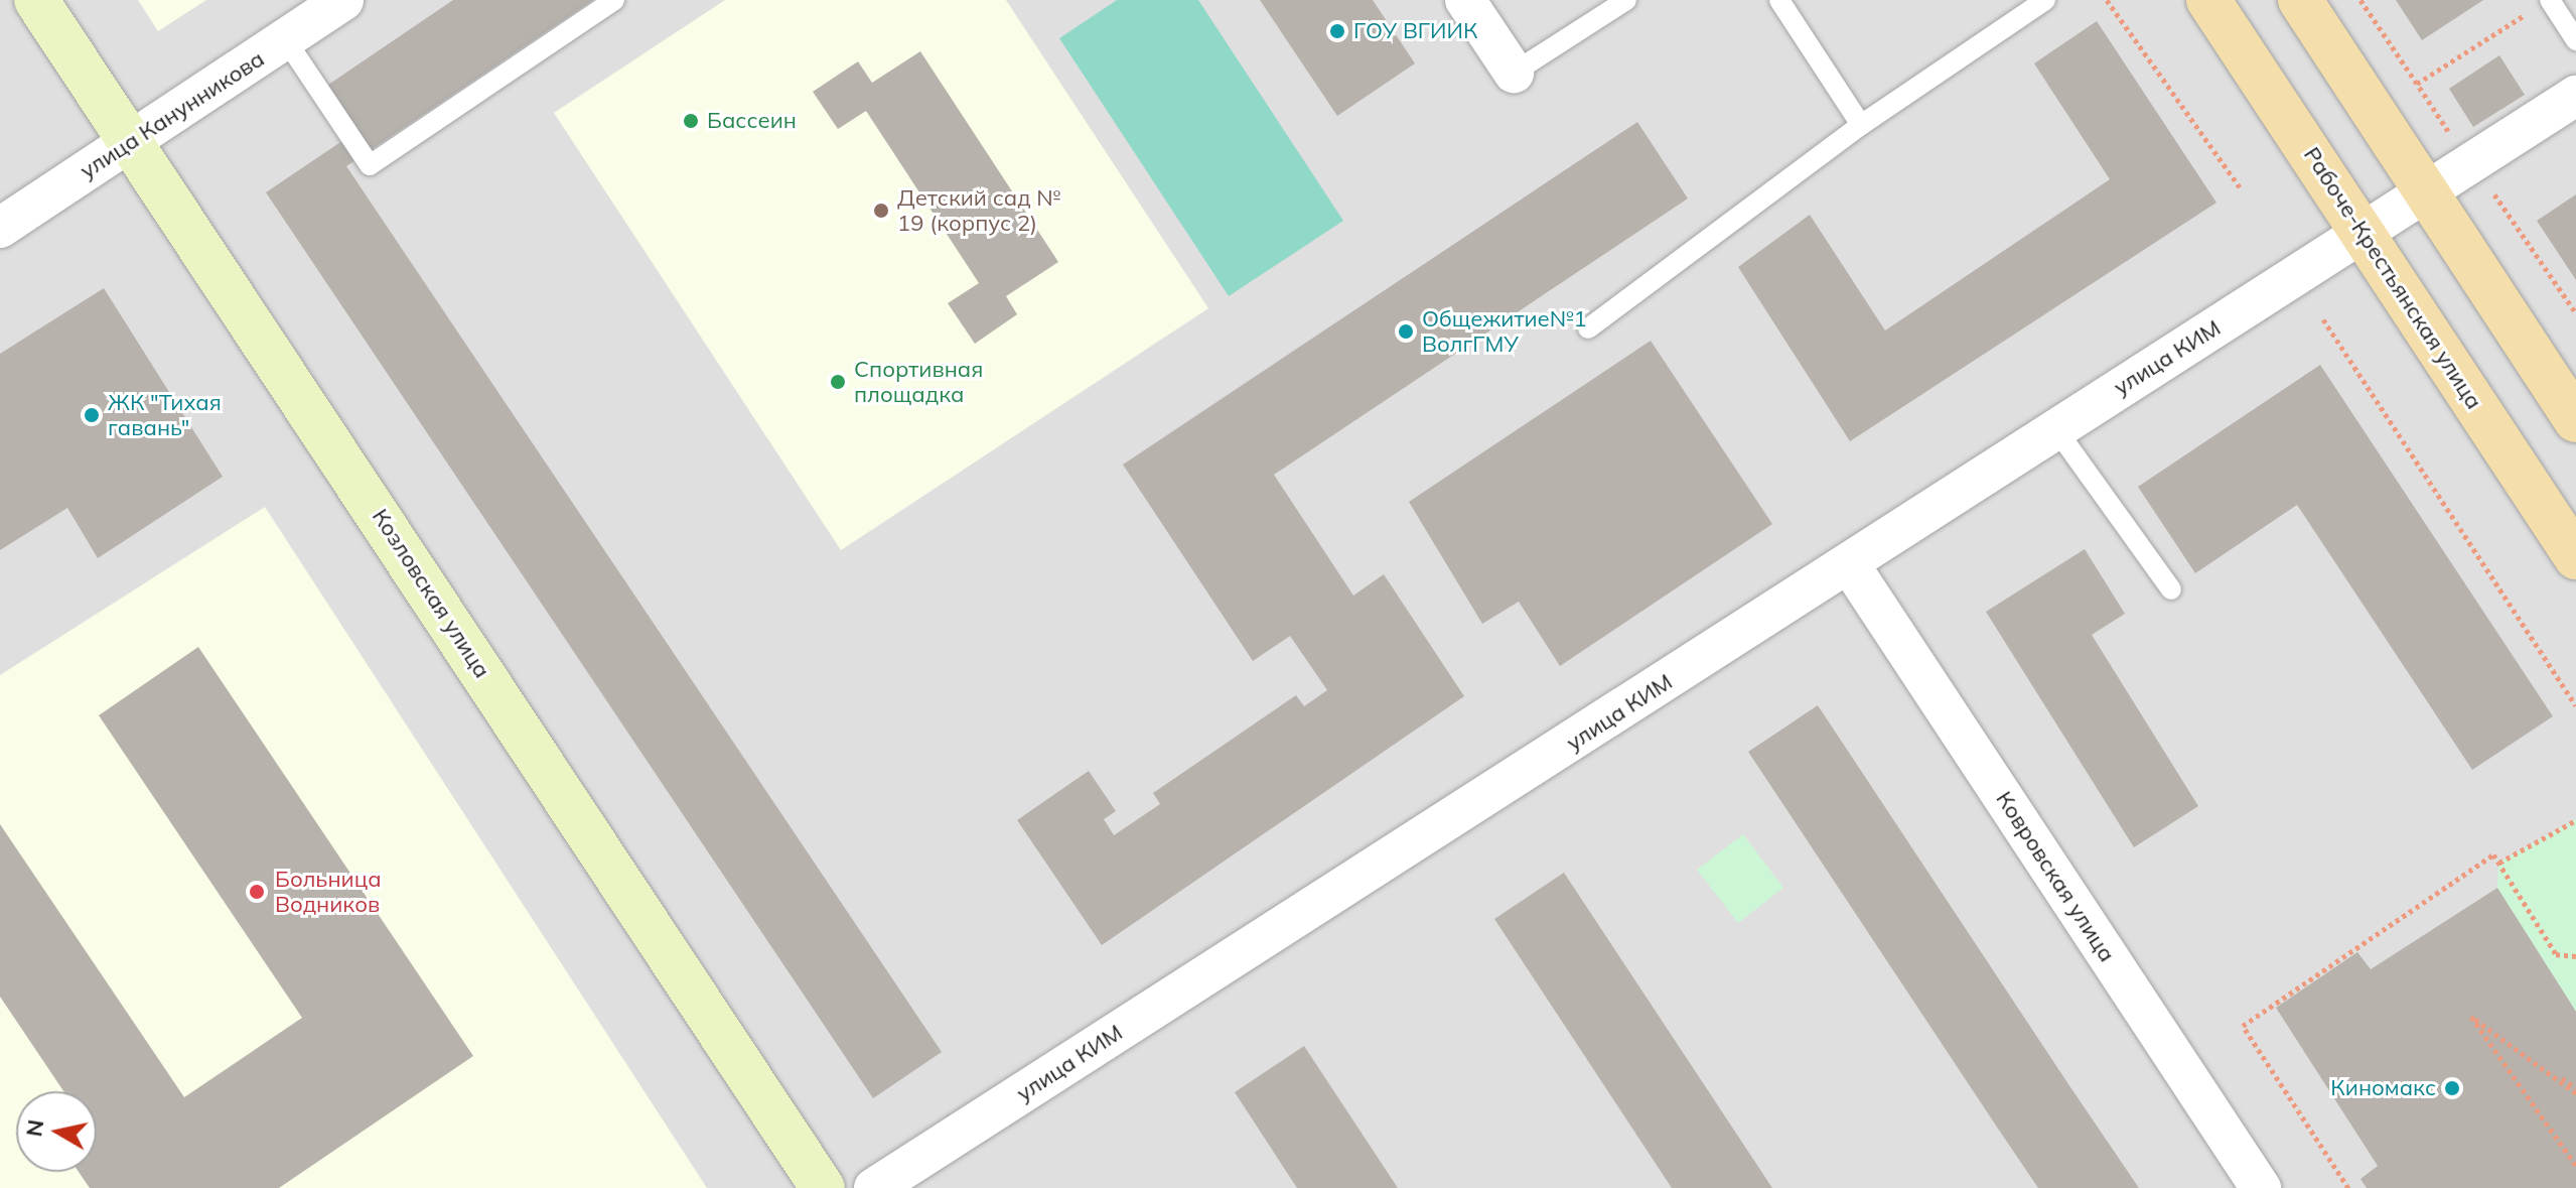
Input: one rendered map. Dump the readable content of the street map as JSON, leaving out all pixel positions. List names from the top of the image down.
{
  "streets": {
    "main road": ["Рабоче-Крестьянская улица"],
    "street": [
      "улица Канунникова",
      "улица КИМ",
      "Козловская улица",
      "Ковровская улица"
    ]
  },
  "crossings": [
    ["улица Канунникова", "Козловская улица"],
    ["Рабоче-Крестьянская улица", "улица КИМ"],
    ["улица КИМ", "Ковровская улица"]
  ],
  "places": [
    "ГОУ ВГИИК",
    "Бассеин",
    "Детский сад № 19 (корпус 2)",
    "Общежитие№1 ВолгГМУ",
    "Спортивная площадка",
    "ЖК \"Тихая гавань\"",
    "Больница Водников",
    "Киномакс"
  ],
  "north": "left"
}
